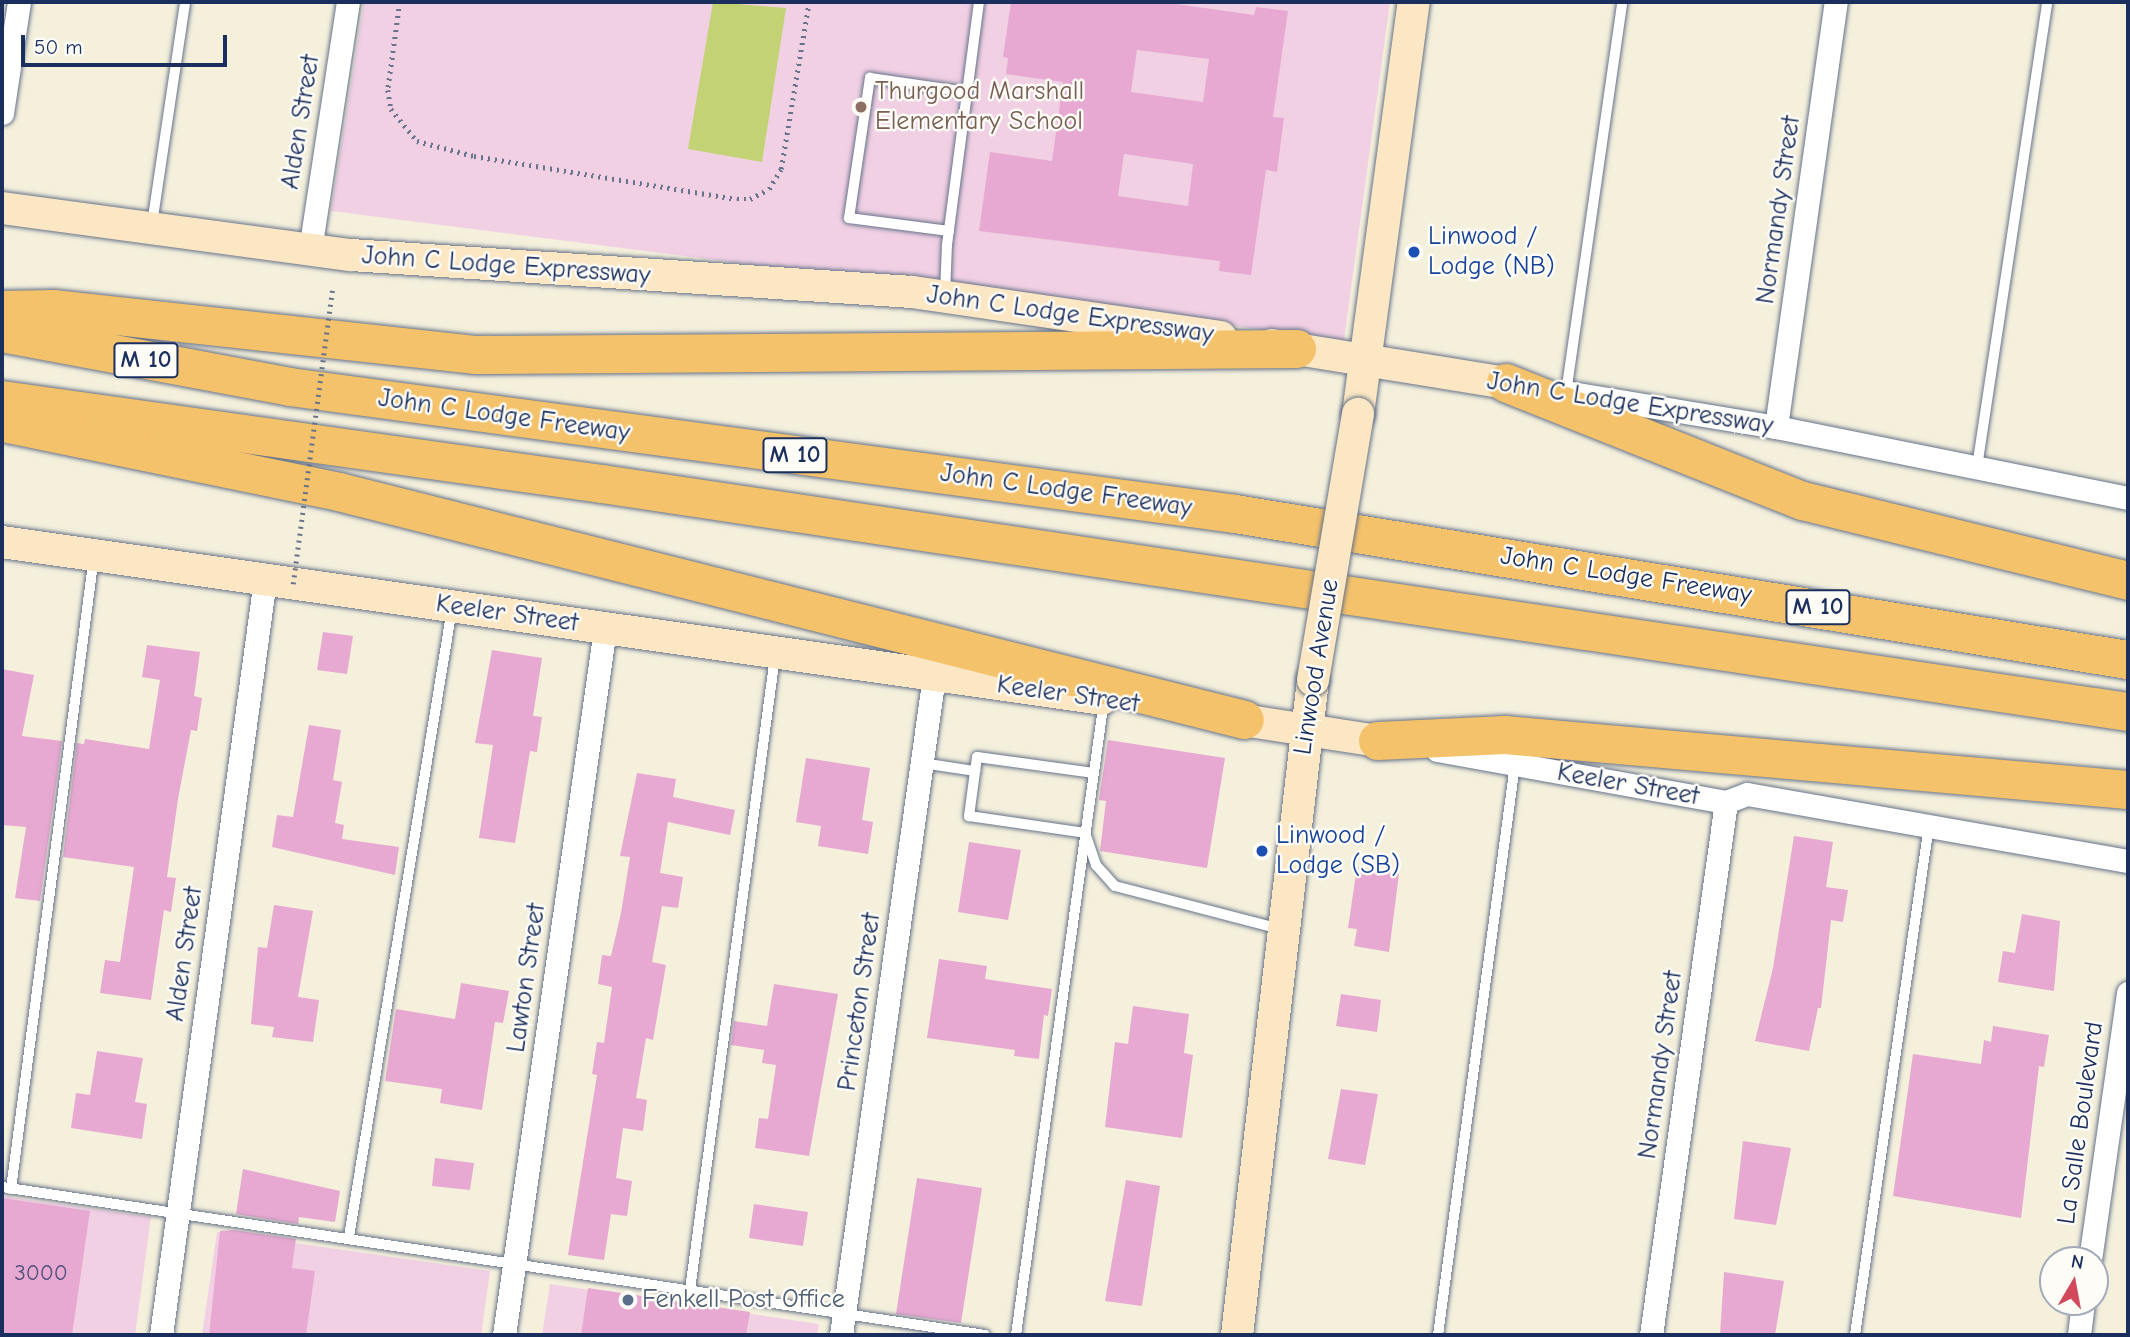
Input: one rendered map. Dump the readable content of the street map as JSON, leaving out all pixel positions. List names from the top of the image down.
{
  "streets": {
    "highway": ["M 10", "John C Lodge Freeway"],
    "main road": ["John C Lodge Expressway", "Keeler Street", "Linwood Avenue"],
    "street": [
      "Alden Street",
      "Normandy Street",
      "Lawton Street",
      "Princeton Street",
      "La Salle Boulevard"
    ]
  },
  "crossings": [
    ["Alden Street", "John C Lodge Expressway"],
    ["Alden Street", "Keeler Street"],
    ["Normandy Street", "John C Lodge Expressway"],
    ["Normandy Street", "Keeler Street"],
    ["John C Lodge Expressway", "Linwood Avenue"],
    ["Keeler Street", "Linwood Avenue"],
    ["Keeler Street", "Lawton Street"],
    ["Keeler Street", "Princeton Street"]
  ],
  "places": [
    "Thurgood Marshall Elementary School",
    "Linwood / Lodge (NB)",
    "Linwood / Lodge (SB)",
    "Fenkell Post Office"
  ],
  "house_numbers": ["3000"],
  "scale_bar": "50 m",
  "north": "top"
}
